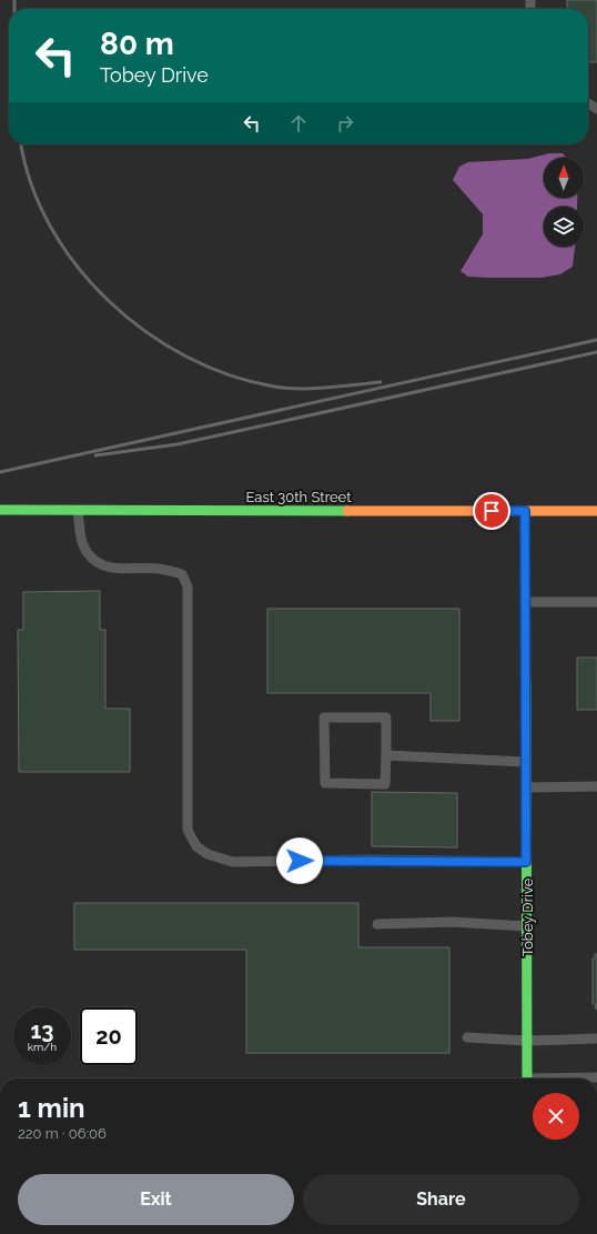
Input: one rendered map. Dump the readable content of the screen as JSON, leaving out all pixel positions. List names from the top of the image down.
{
  "streets": {
    "main road": ["East 30th Street", "Tobey Drive"]
  },
  "crossings": [
    ["East 30th Street", "Tobey Drive"]
  ],
  "north": "top",
  "page": {
    "turn": ["80 m", "Tobey Drive"],
    "speed": "13 km/h",
    "limit": "20",
    "heading": ["1 min", "220 m · 06:06"],
    "buttons": ["Exit", "Share"]
  }
}
